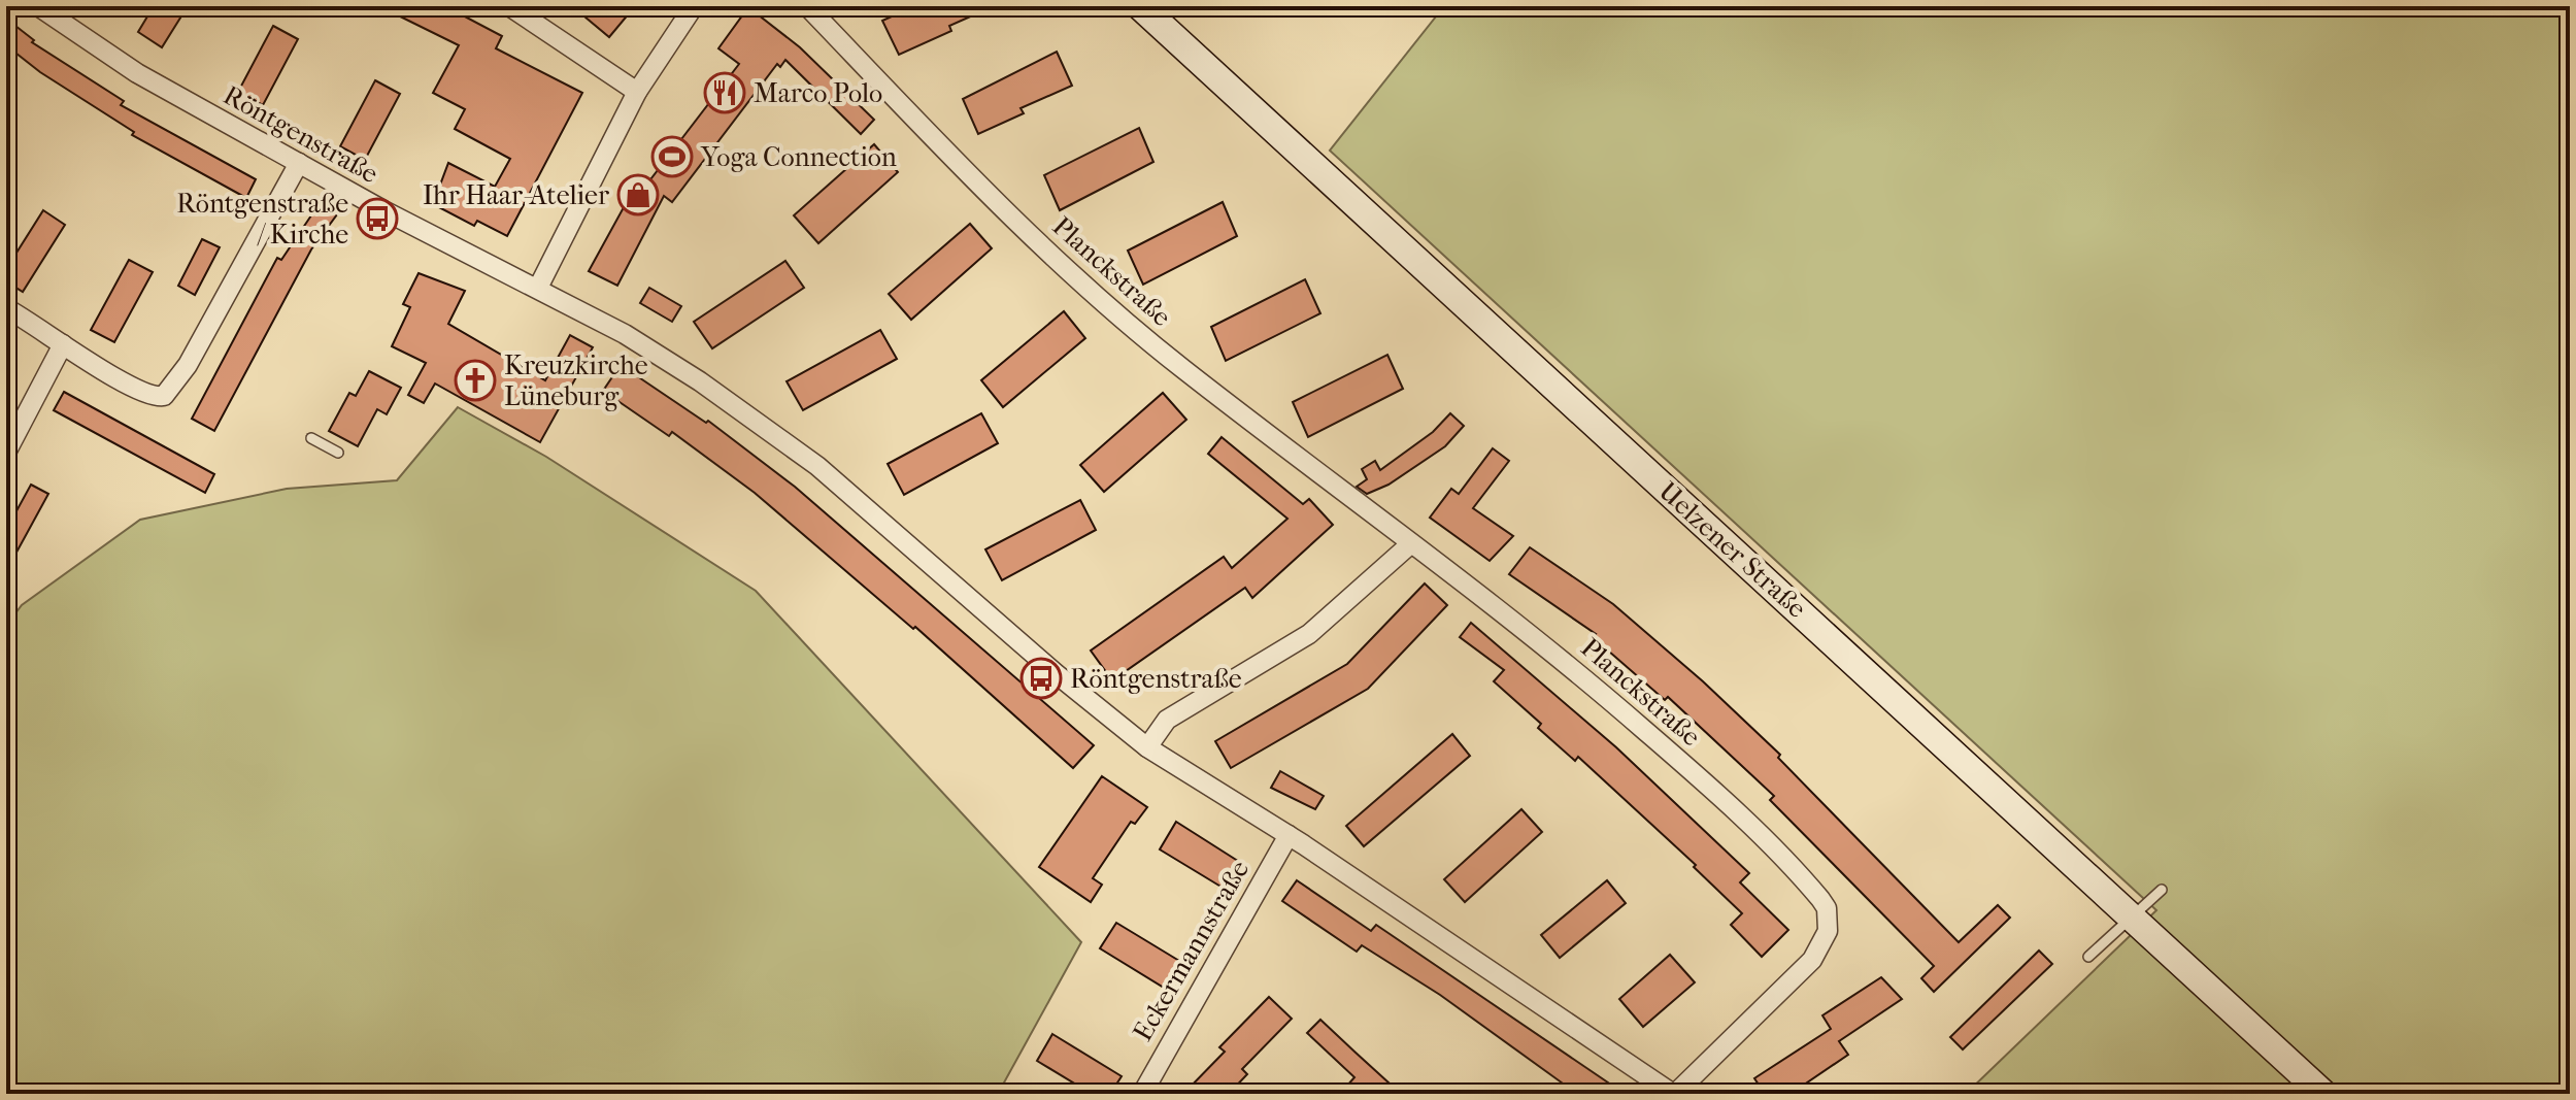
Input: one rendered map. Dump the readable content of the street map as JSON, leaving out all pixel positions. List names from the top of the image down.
{
  "streets": {
    "main road": ["Uelzener Straße"],
    "street": ["Röntgenstraße", "Planckstraße", "Eckermannstraße"]
  },
  "crossings": [
    ["Röntgenstraße", "Planckstraße"],
    ["Röntgenstraße", "Eckermannstraße"]
  ],
  "places": {
    "restaurant": ["Marco Polo"],
    "sports": ["Yoga Connection"],
    "shop": ["Ihr Haar-Atelier"],
    "bus stop": ["Röntgenstraße / Kirche", "Röntgenstraße"],
    "church": ["Kreuzkirche Lüneburg"]
  }
}
